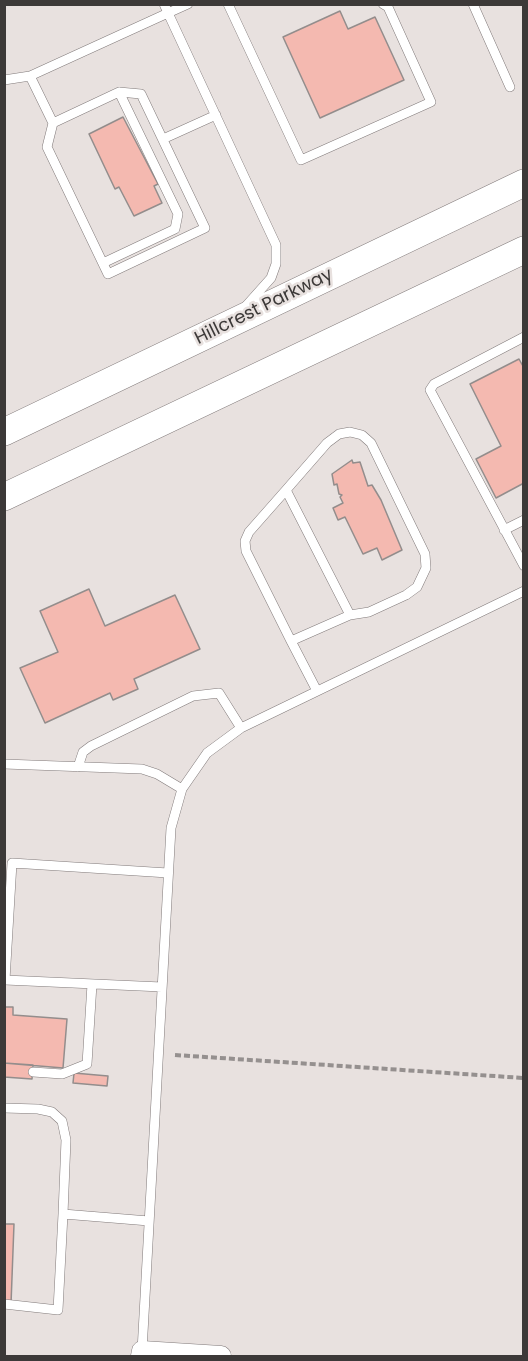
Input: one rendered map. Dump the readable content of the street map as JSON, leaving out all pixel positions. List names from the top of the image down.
{
  "streets": {
    "main road": ["Hillcrest Parkway"]
  }
}
